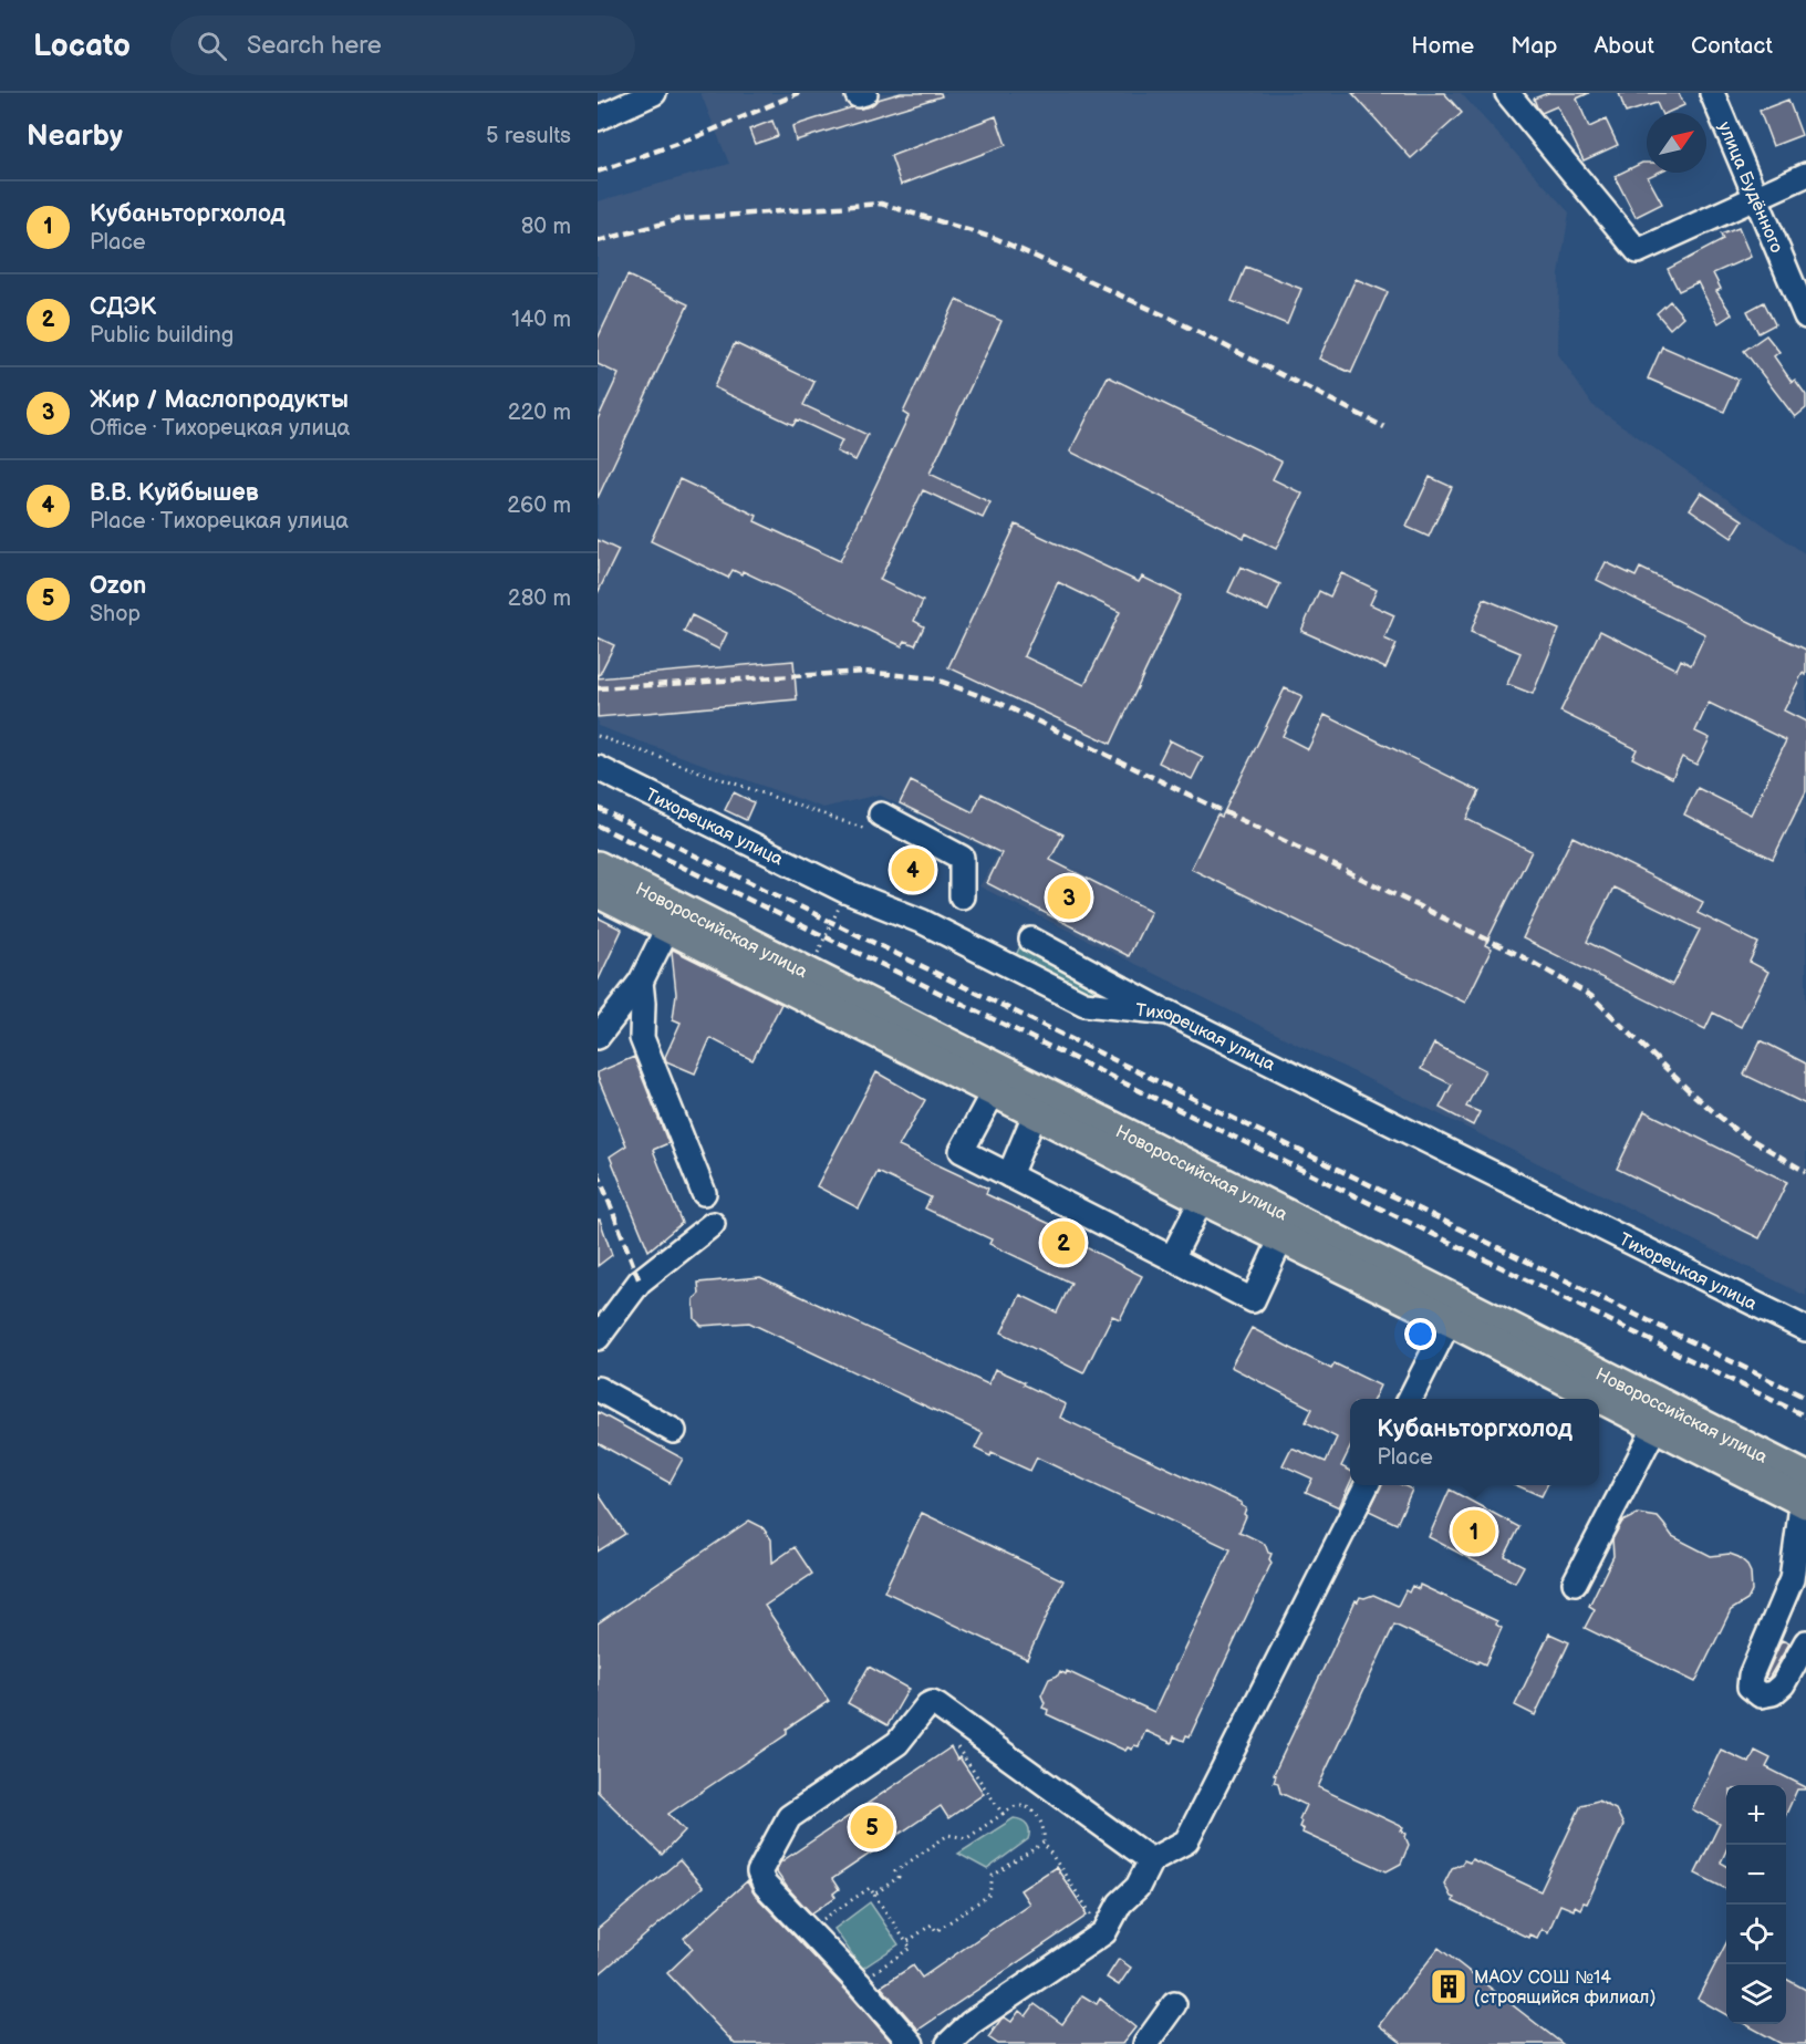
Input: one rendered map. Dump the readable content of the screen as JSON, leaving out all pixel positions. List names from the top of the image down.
{
  "streets": {
    "main road": ["Новороссийская улица"],
    "street": ["улица Будённого", "Тихорецкая улица"]
  },
  "places": {
    "building": ["МАОУ СОШ №14 (строящийся филиал)"]
  },
  "north": "top right",
  "page": {
    "header": "Locato",
    "search": "Search here",
    "nav": [
      "Home",
      "Map",
      "About",
      "Contact"
    ],
    "heading": ["Nearby", "5 results"],
    "list": [
      {
        "mark": "1",
        "name": "Кубаньторгхолод",
        "note": "Place",
        "value": "80 m"
      },
      {
        "mark": "2",
        "name": "СДЭК",
        "note": "Public building",
        "value": "140 m"
      },
      {
        "mark": "3",
        "name": "Жир / Маслопродукты",
        "note": "Office · Тихорецкая улица",
        "value": "220 m"
      },
      {
        "mark": "4",
        "name": "В.В. Куйбышев",
        "note": "Place · Тихорецкая улица",
        "value": "260 m"
      },
      {
        "mark": "5",
        "name": "Ozon",
        "note": "Shop",
        "value": "280 m"
      }
    ],
    "pins": [
      "4",
      "3",
      "2",
      "1",
      "5"
    ],
    "popup": ["Кубаньторгхолод", "Place"],
    "map_buttons": ["+", "−"]
  }
}
